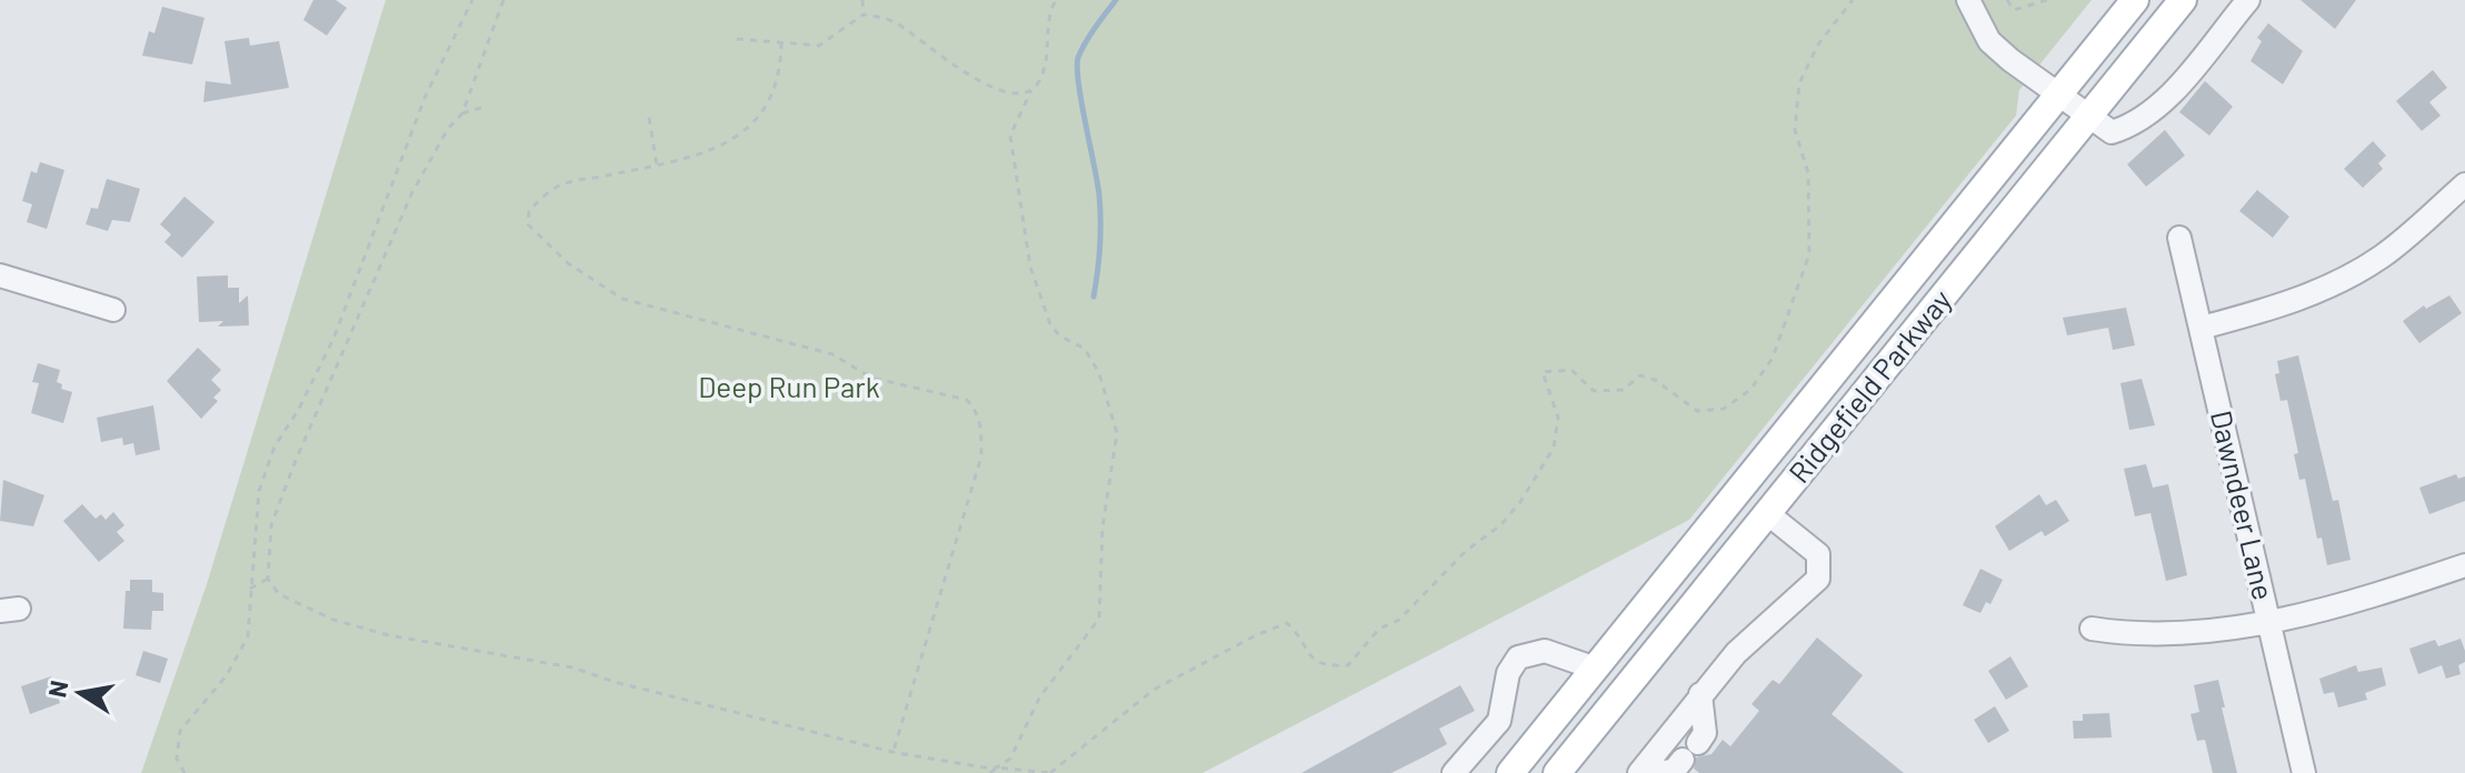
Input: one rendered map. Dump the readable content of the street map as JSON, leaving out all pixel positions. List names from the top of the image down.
{
  "streets": {
    "main road": ["Ridgefield Parkway"],
    "street": ["Dawndeer Lane"]
  },
  "parks": ["Deep Run Park"],
  "north": "left"
}
